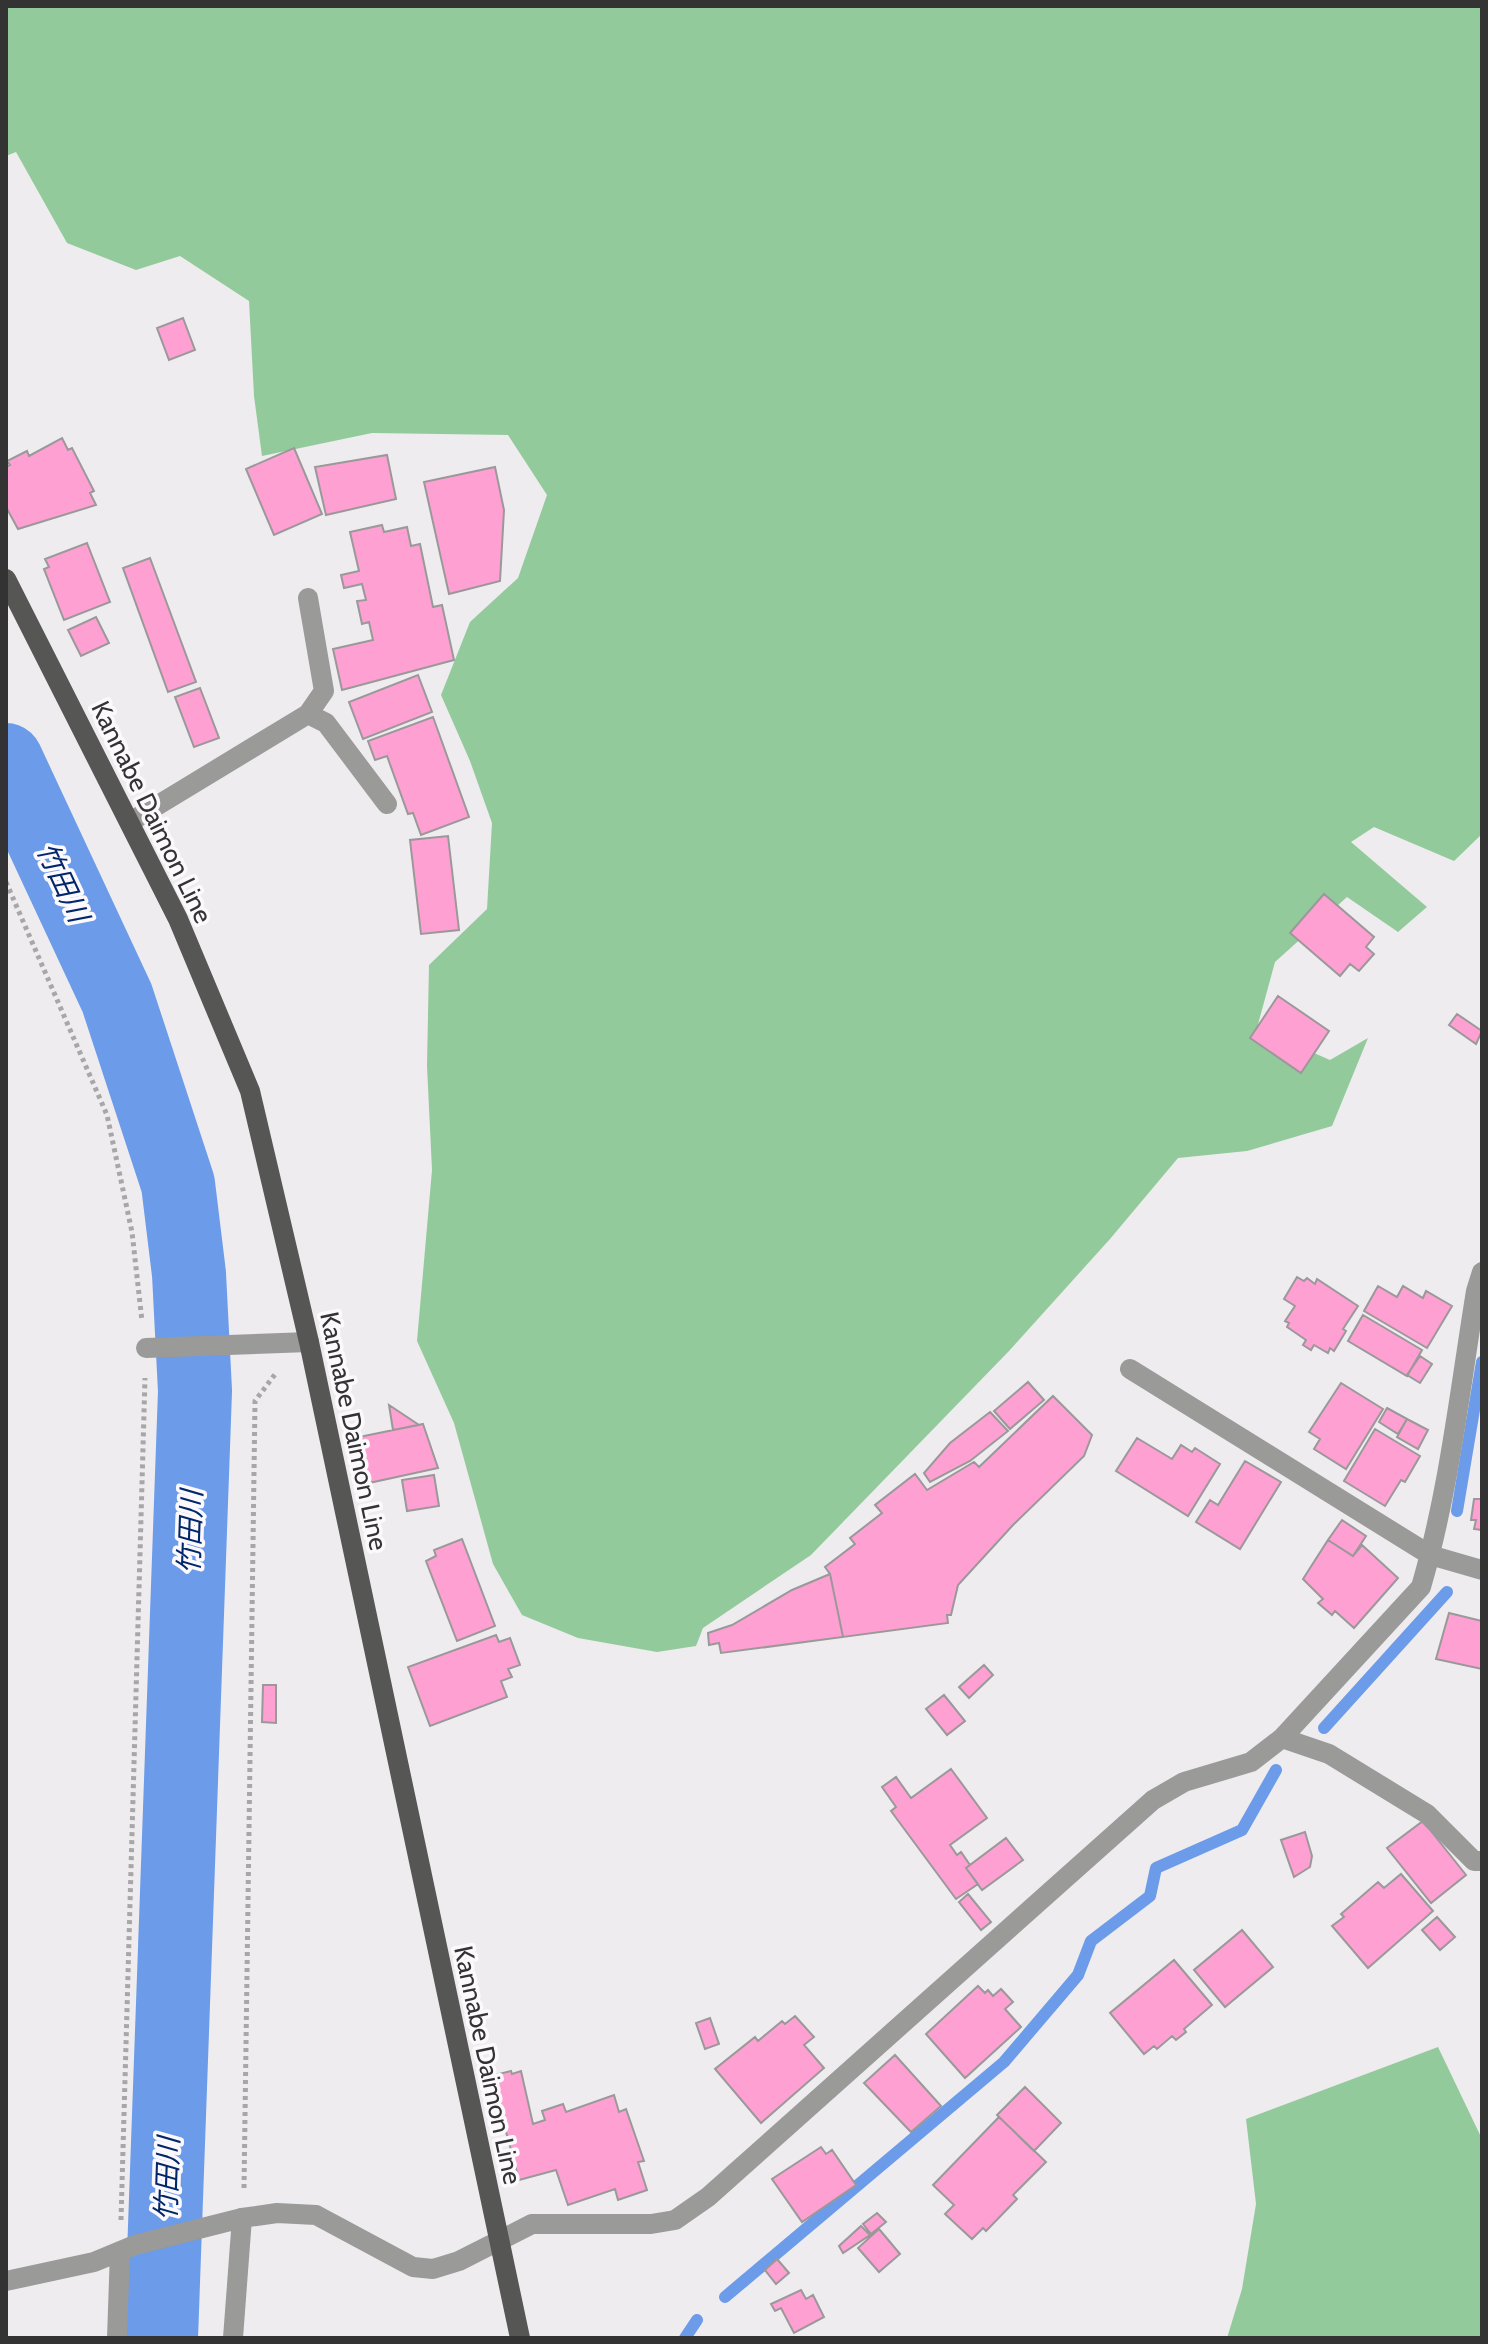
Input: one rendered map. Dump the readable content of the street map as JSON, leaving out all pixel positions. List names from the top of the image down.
{
  "streets": {
    "main road": ["Kannabe Daimon Line"]
  },
  "water": ["竹田川"]
}
